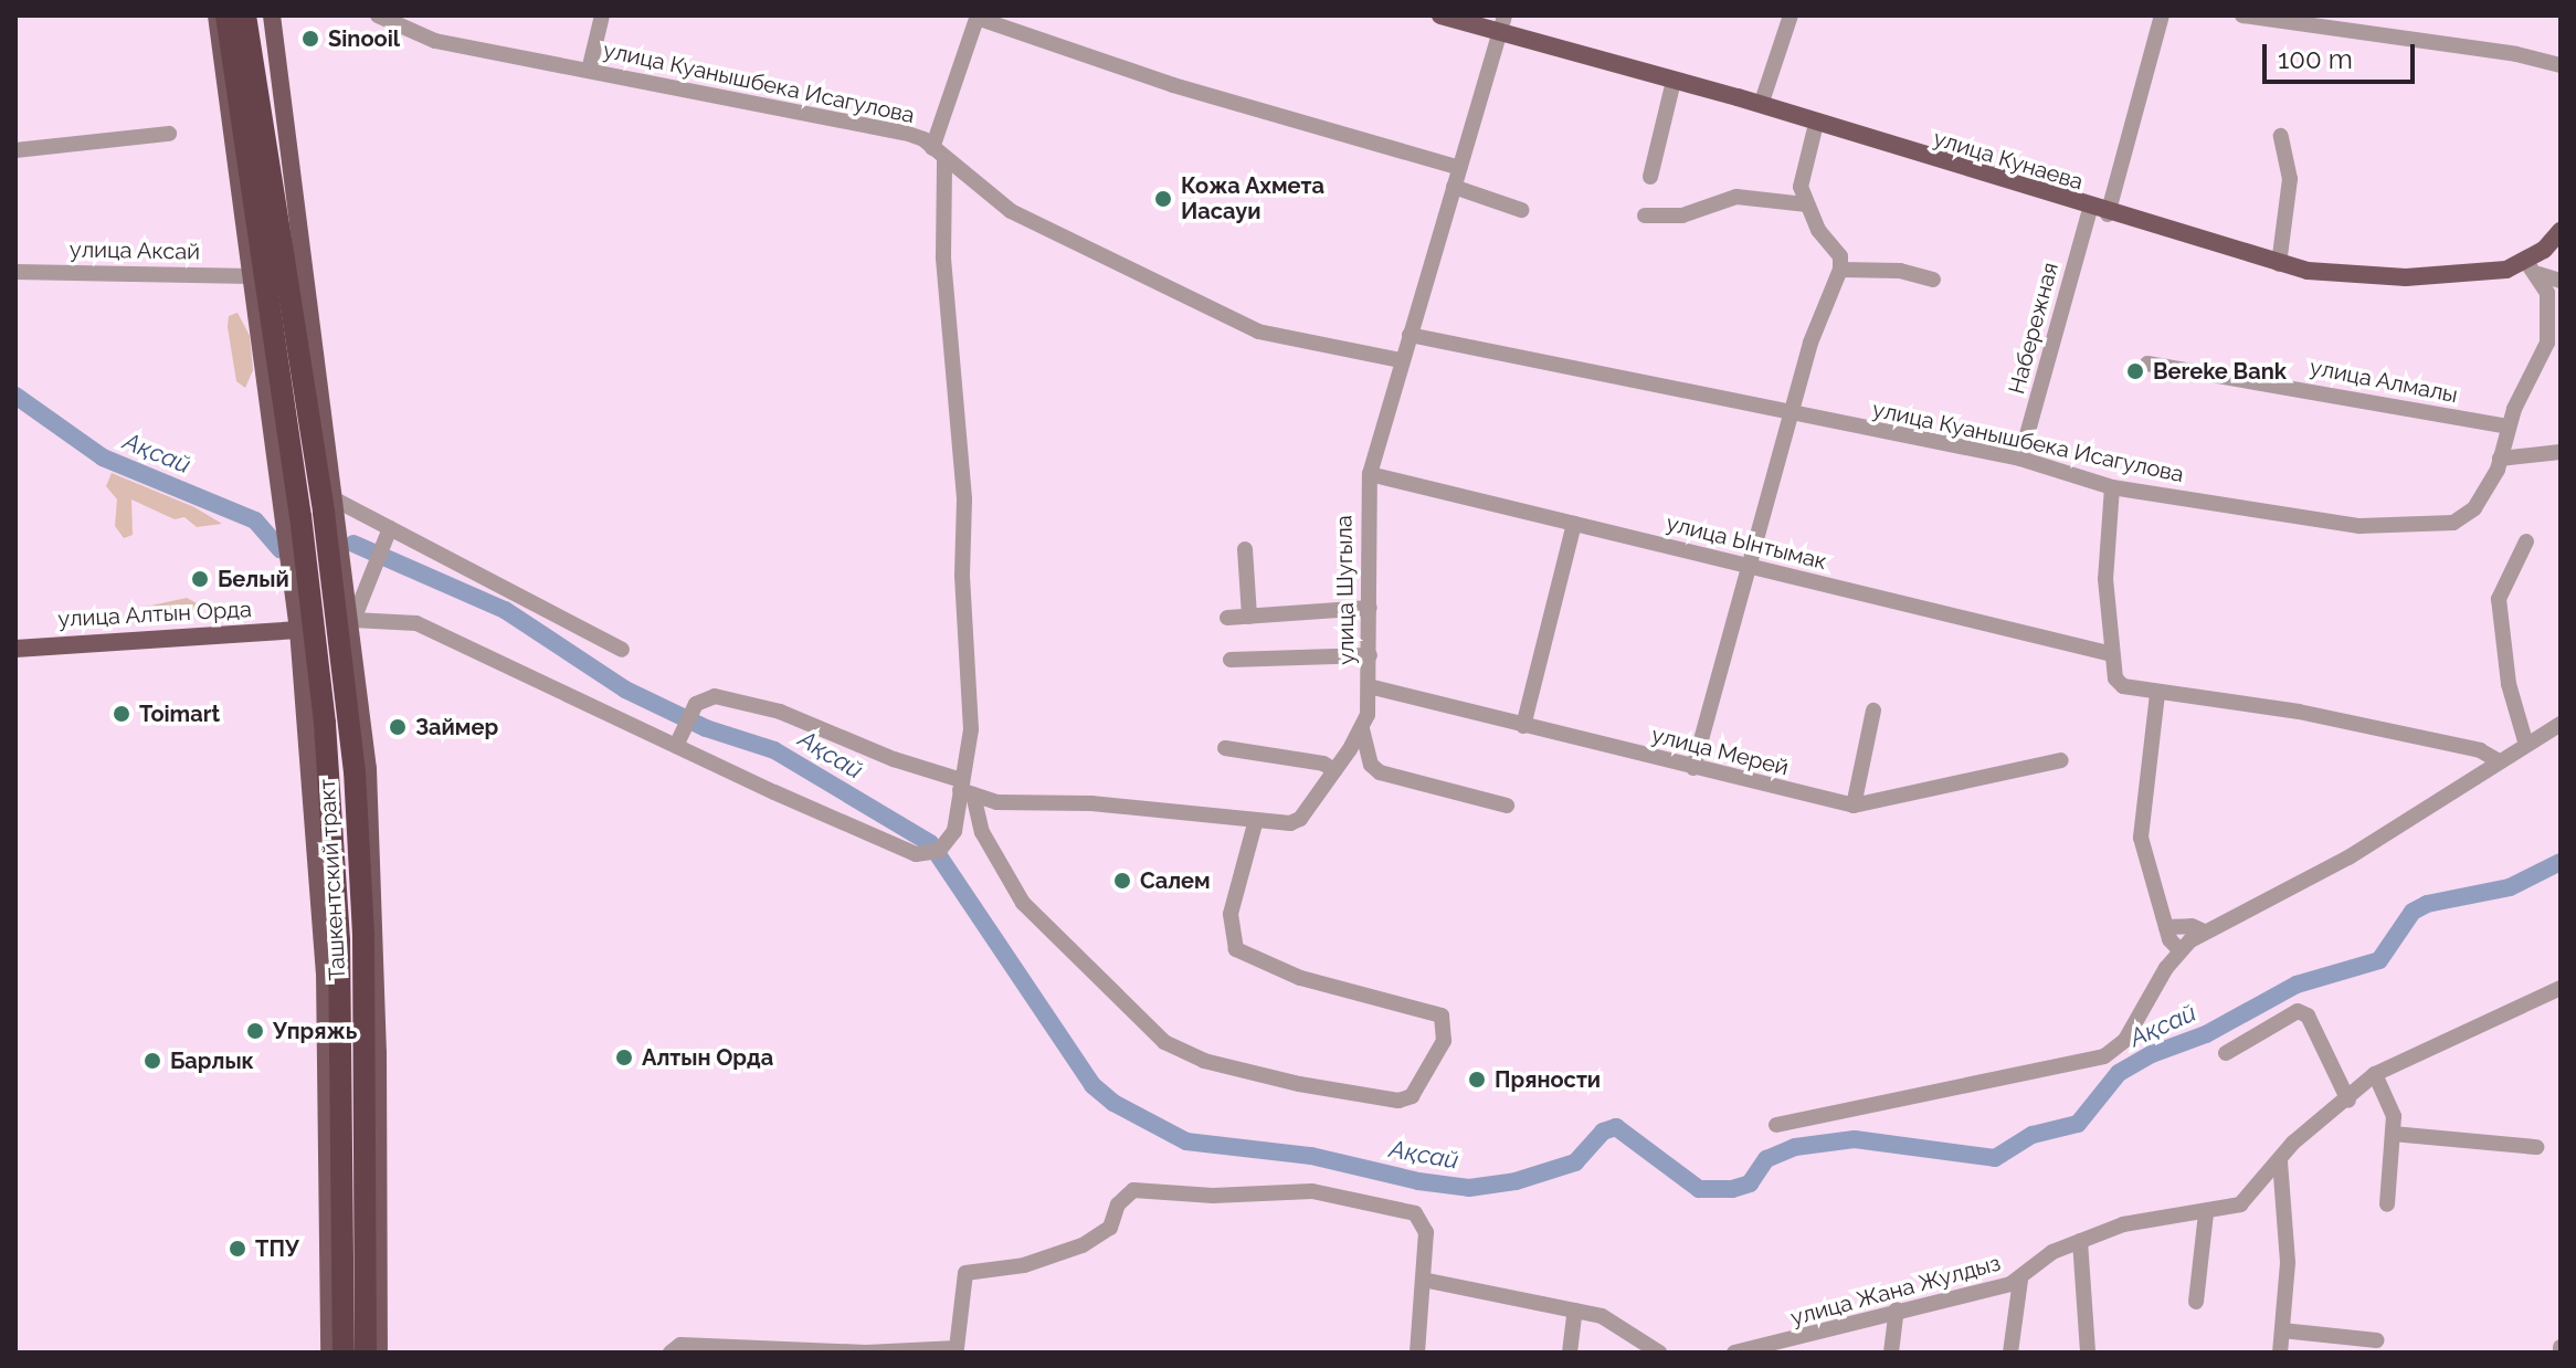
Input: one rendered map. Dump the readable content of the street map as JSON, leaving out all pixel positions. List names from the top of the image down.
{
  "streets": {
    "highway": ["Ташкентский тракт"],
    "main road": ["улица Кунаева", "улица Алтын Орда"],
    "street": [
      "улица Куанышбека Исагулова",
      "улица Аксай",
      "Набережная",
      "улица Алмалы",
      "улица Ынтымак",
      "улица Шугыла",
      "улица Мерей",
      "улица Жана Жулдыз"
    ]
  },
  "crossings": [
    ["улица Куанышбека Исагулова", "улица Кунаева"],
    ["улица Куанышбека Исагулова", "Набережная"],
    ["улица Куанышбека Исагулова", "улица Алмалы"],
    ["улица Куанышбека Исагулова", "улица Шугыла"],
    ["улица Кунаева", "Набережная"],
    ["улица Кунаева", "улица Шугыла"],
    ["улица Ынтымак", "улица Шугыла"],
    ["улица Шугыла", "улица Мерей"]
  ],
  "water": ["Ақсай"],
  "places": [
    "Sinooil",
    "Кожа Ахмета Иасауи",
    "Bereke Bank",
    "Белый",
    "Toimart",
    "Займер",
    "Салем",
    "Упряжь",
    "Алтын Орда",
    "Барлык",
    "Пряности",
    "ТПУ"
  ],
  "scale_bar": "100 m"
}
